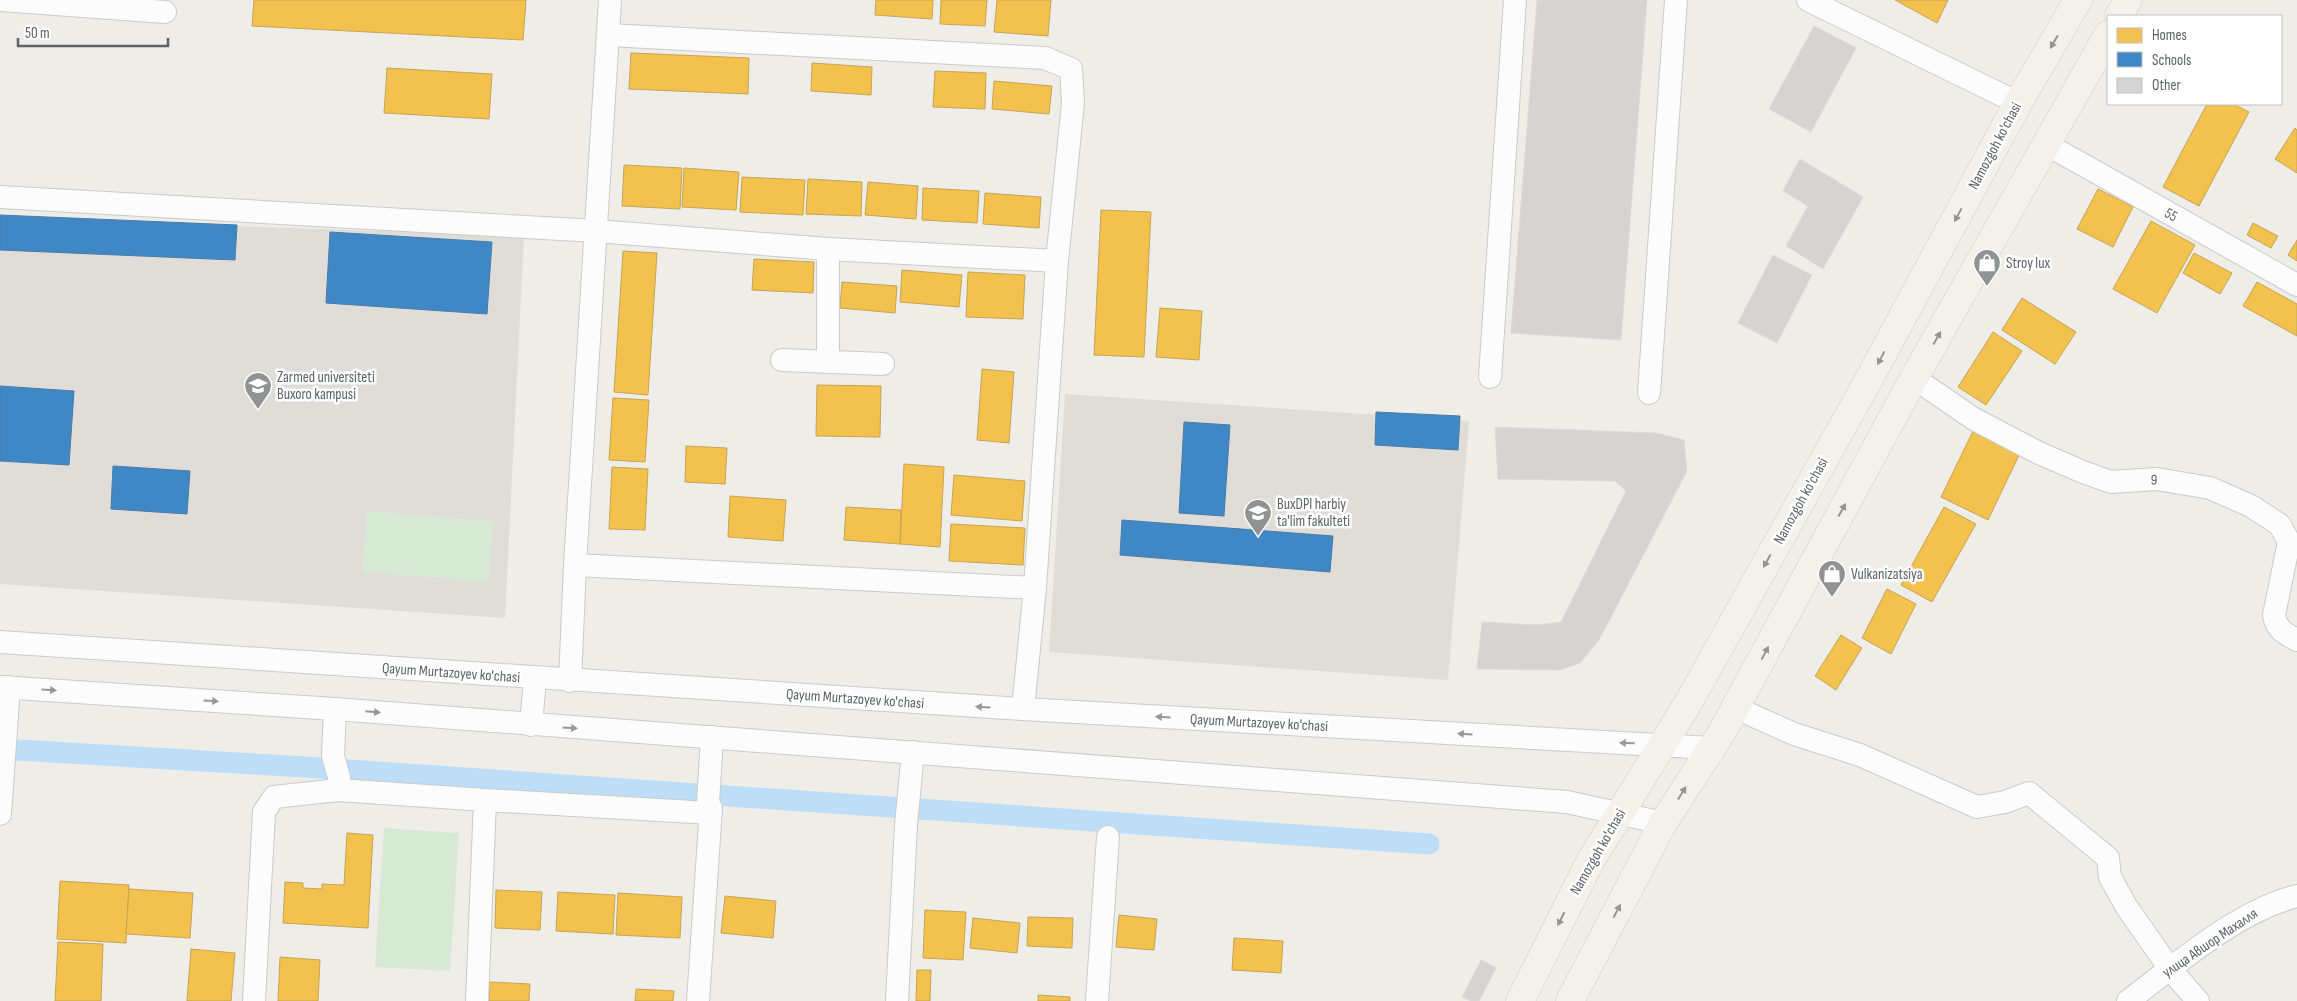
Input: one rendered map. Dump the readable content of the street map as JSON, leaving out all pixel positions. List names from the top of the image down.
{
  "streets": {
    "main road": ["Namozgoh ko'chasi"],
    "street": [
      "55",
      "9",
      "Qayum Murtazoyev ko'chasi",
      "улица Авшор Махалля"
    ]
  },
  "crossings": [
    ["Namozgoh ko'chasi", "Qayum Murtazoyev ko'chasi"]
  ],
  "places": {
    "shop": ["Stroy lux", "Vulkanizatsiya"],
    "school or university": ["Zarmed universiteti Buxoro kampusi", "BuxDPI harbiy ta'lim fakulteti"]
  },
  "legend": ["Homes", "Schools", "Other"],
  "scale_bar": "50 m"
}
